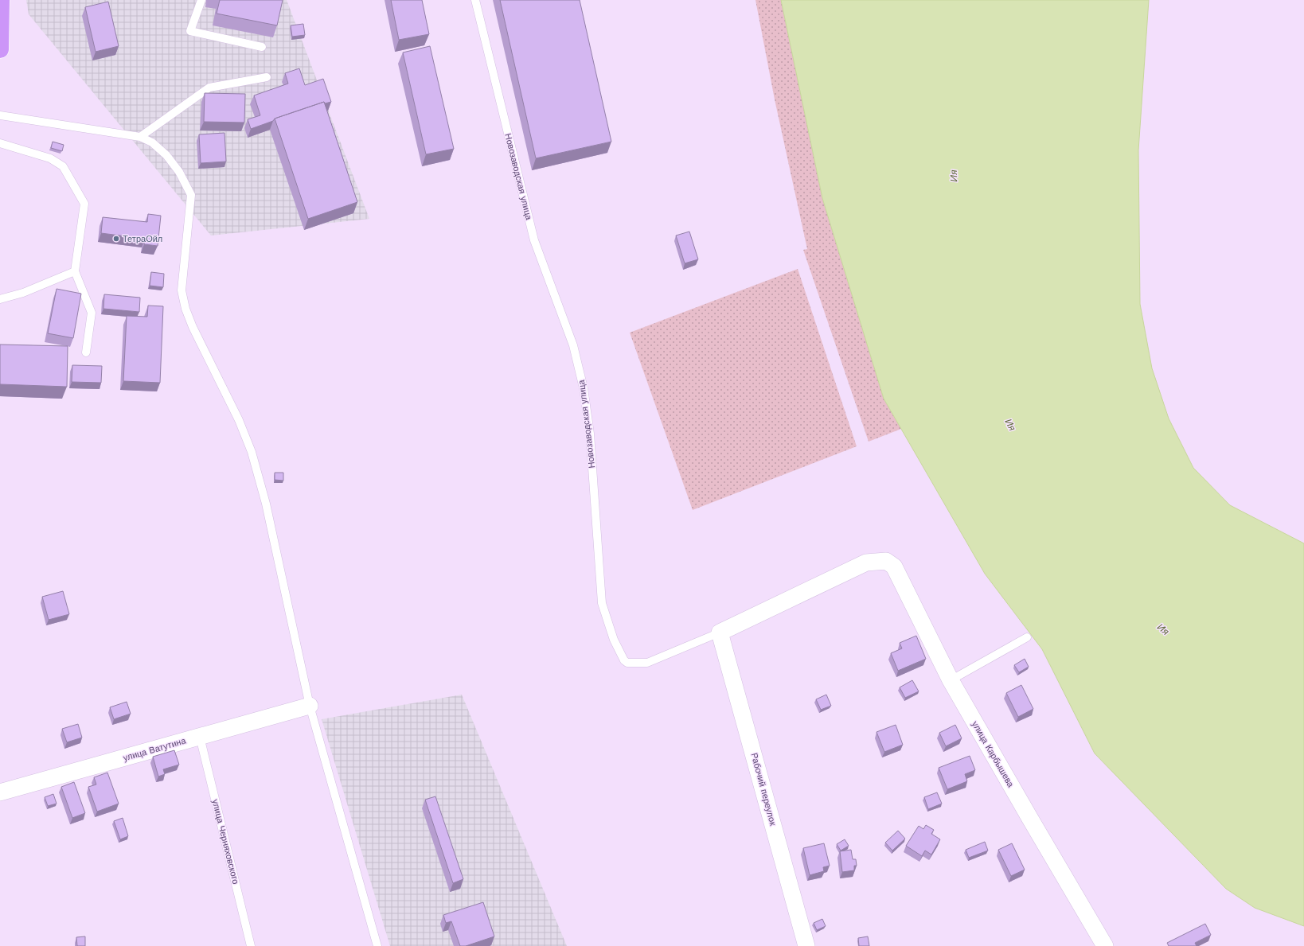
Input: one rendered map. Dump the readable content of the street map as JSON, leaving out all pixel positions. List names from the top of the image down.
{
  "streets": {
    "street": ["улица Ватутина", "улица Карбышева", "Рабочий переулок"],
    "lane": ["Новозаводская улица", "улица Черняховского"]
  },
  "crossings": [
    ["Новозаводская улица", "улица Карбышева"],
    ["Новозаводская улица", "Рабочий переулок"],
    ["улица Ватутина", "улица Черняховского"],
    ["улица Карбышева", "Рабочий переулок"]
  ],
  "water": ["Ия"],
  "places": ["ТетраОйл"]
}
